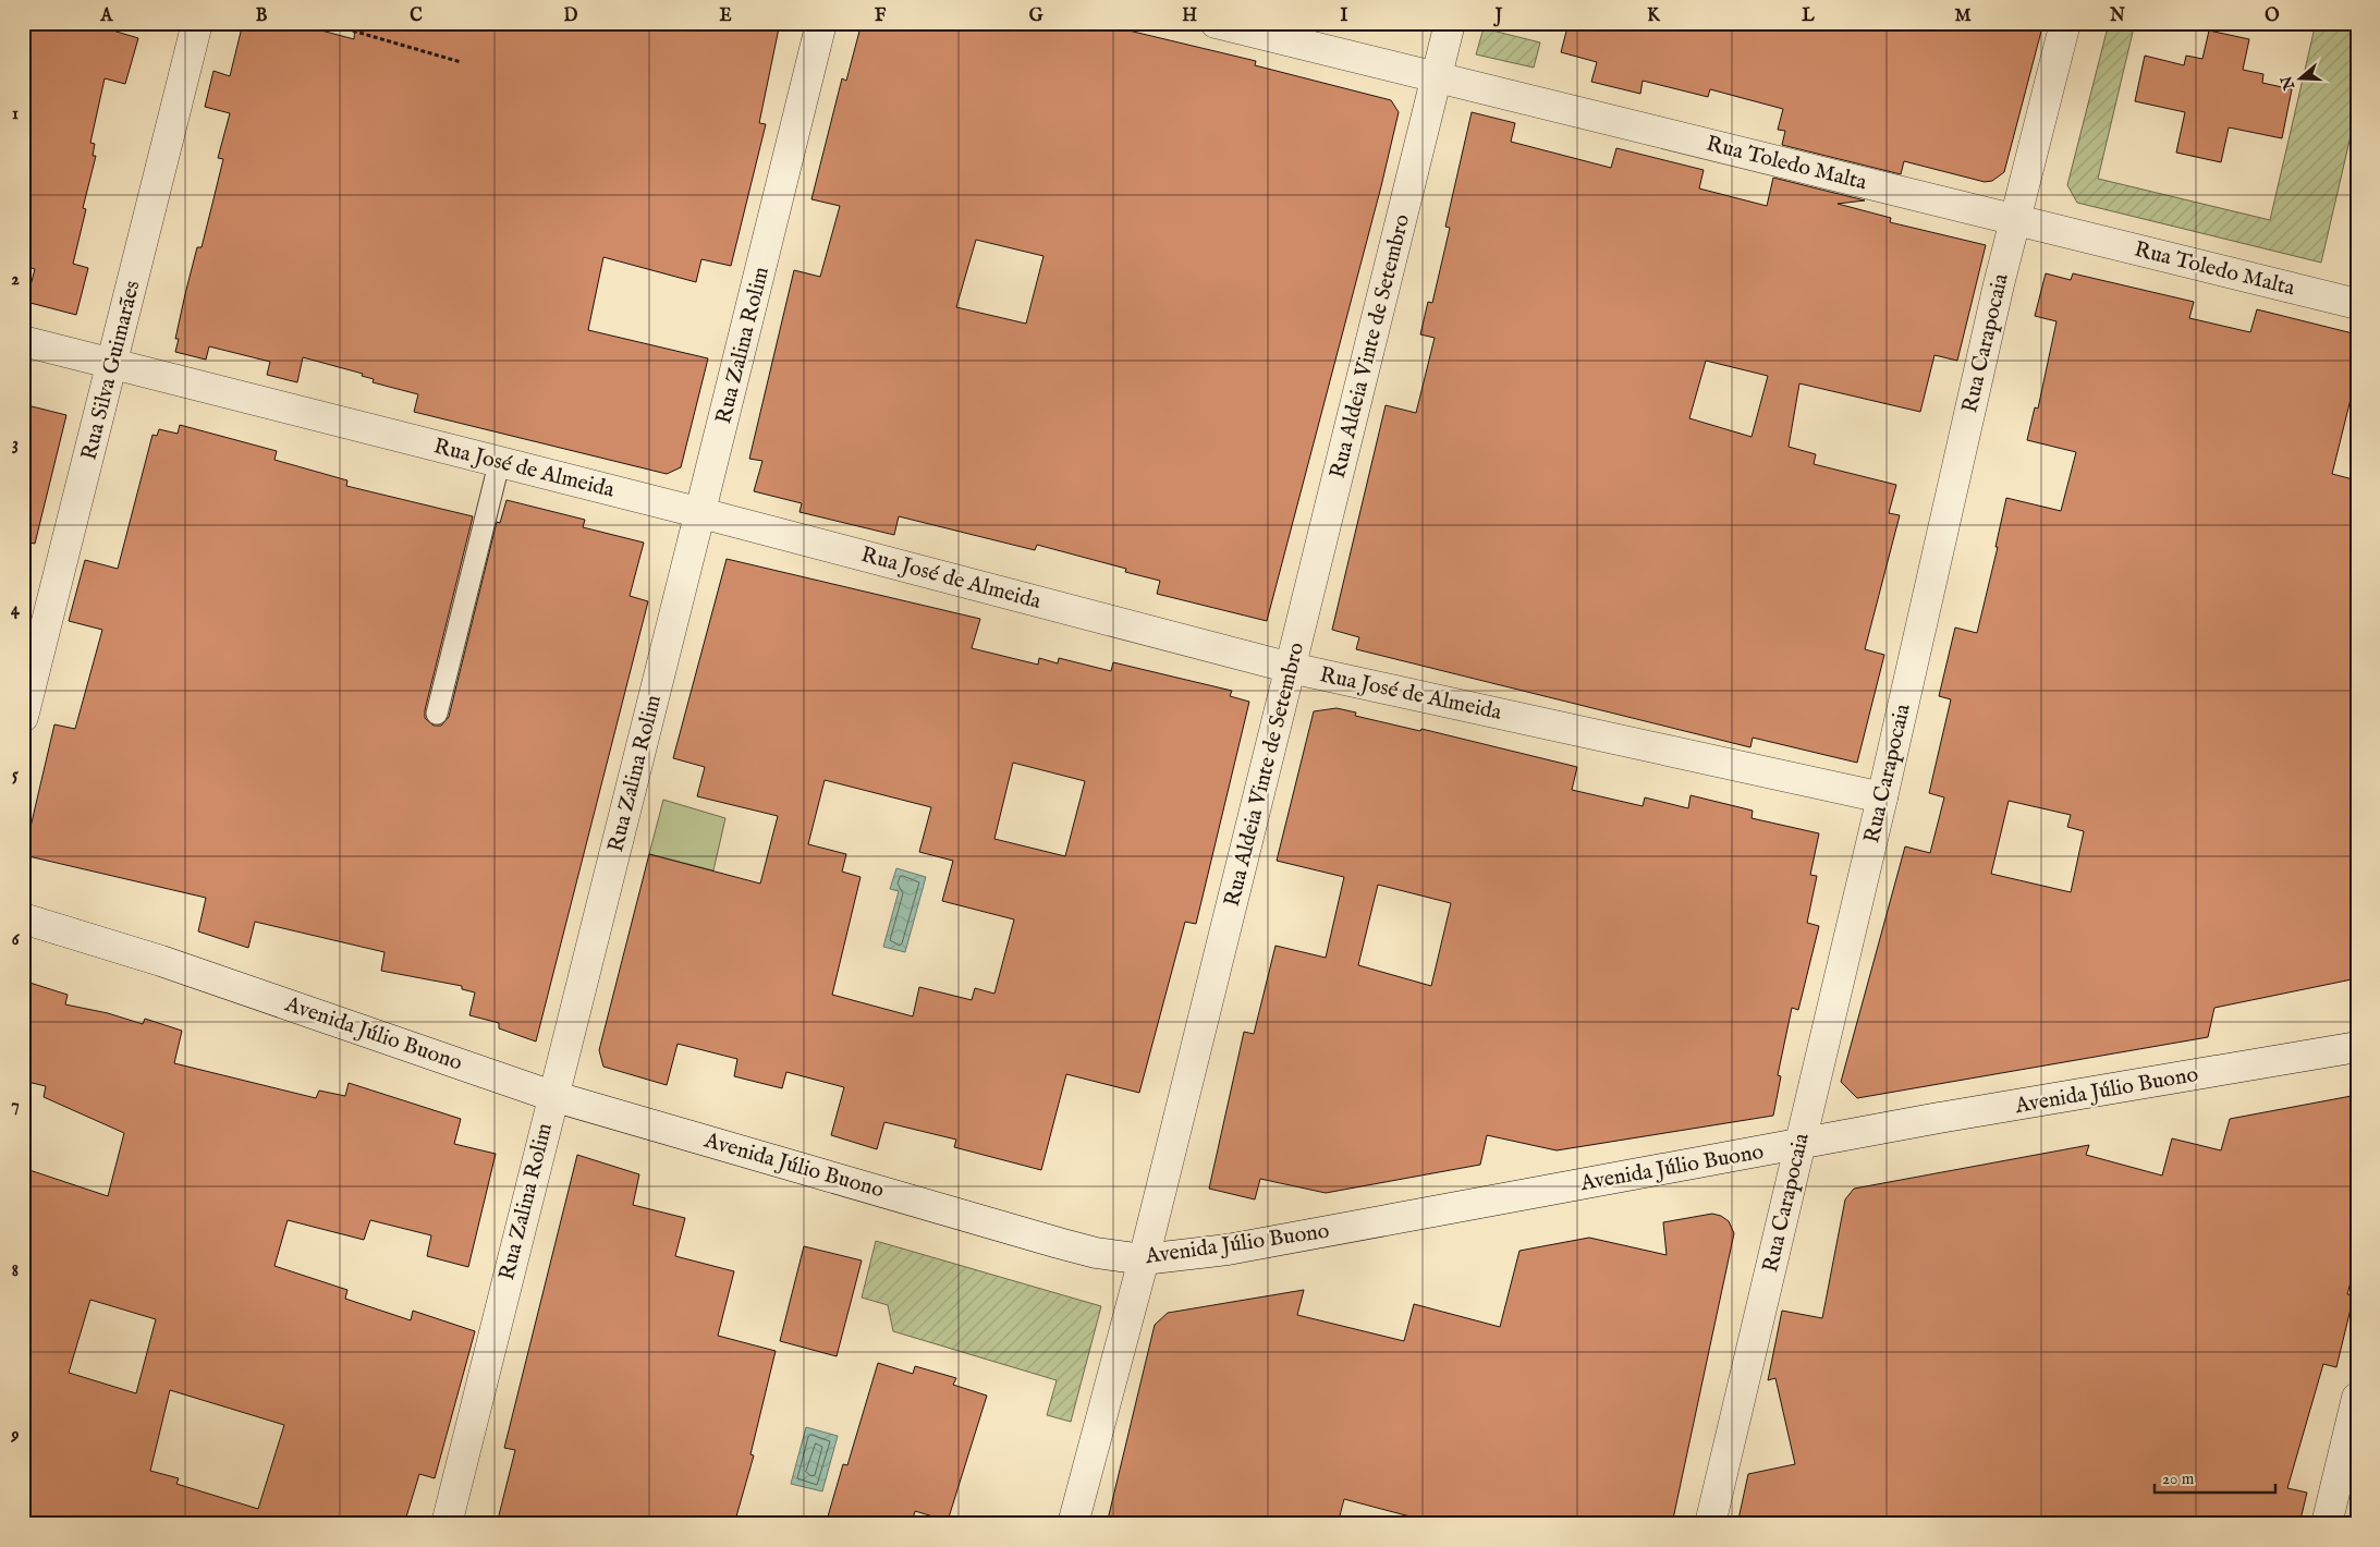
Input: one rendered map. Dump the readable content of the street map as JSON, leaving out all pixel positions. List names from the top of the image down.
{
  "streets": {
    "street": [
      "Rua Toledo Malta",
      "Rua Carapocaia",
      "Rua Zalina Rolim",
      "Rua Aldeia Vinte de Setembro",
      "Rua Silva Guimarães",
      "Rua José de Almeida",
      "Avenida Júlio Buono"
    ]
  },
  "crossings": [
    ["Rua Toledo Malta", "Rua Carapocaia"],
    ["Rua Toledo Malta", "Rua Aldeia Vinte de Setembro"],
    ["Rua Carapocaia", "Rua José de Almeida"],
    ["Rua Carapocaia", "Avenida Júlio Buono"],
    ["Rua Zalina Rolim", "Rua José de Almeida"],
    ["Rua Zalina Rolim", "Avenida Júlio Buono"],
    ["Rua Aldeia Vinte de Setembro", "Rua José de Almeida"],
    ["Rua Aldeia Vinte de Setembro", "Avenida Júlio Buono"],
    ["Rua Silva Guimarães", "Rua José de Almeida"]
  ],
  "scale_bar": "20 m",
  "north": "left",
  "grid": {
    "columns": [
      "A",
      "B",
      "C",
      "D",
      "E",
      "F",
      "G",
      "H",
      "I",
      "J",
      "K",
      "L",
      "M",
      "N",
      "O"
    ],
    "rows": [
      "1",
      "2",
      "3",
      "4",
      "5",
      "6",
      "7",
      "8",
      "9"
    ]
  }
}
